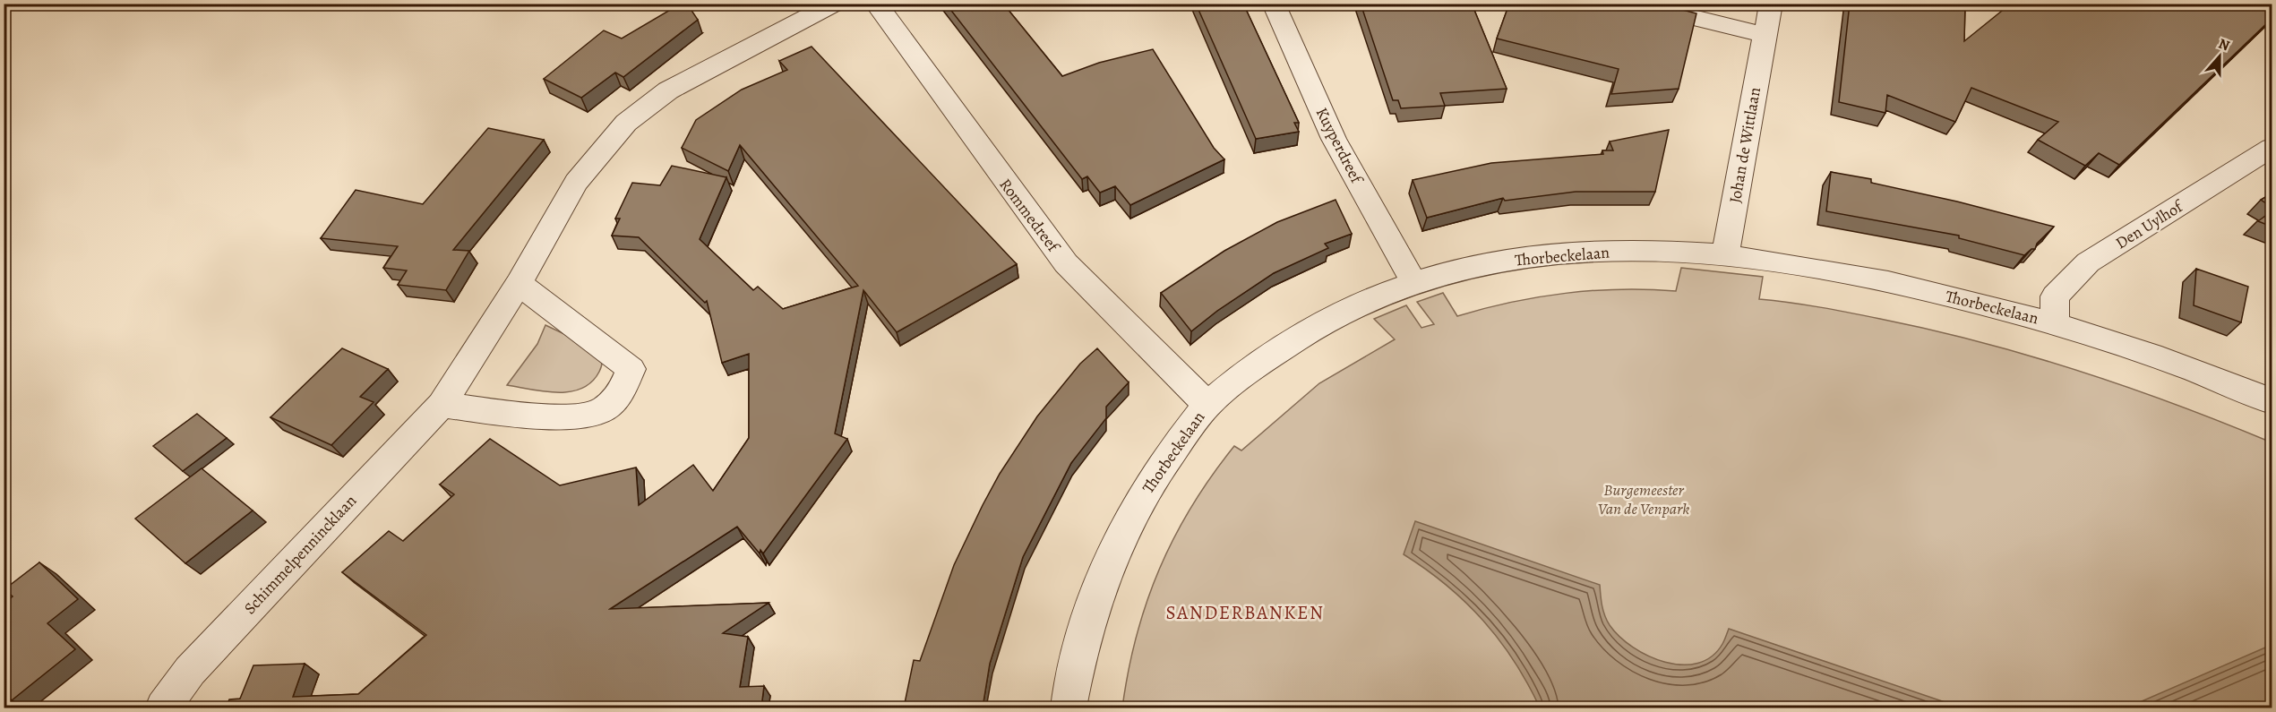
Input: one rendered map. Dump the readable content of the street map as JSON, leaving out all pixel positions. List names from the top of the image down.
{
  "streets": {
    "street": [
      "Kuyperdreef",
      "Johan de Wittlaan",
      "Rommedreef",
      "Den Uylhof",
      "Thorbeckelaan",
      "Schimmelpennincklaan"
    ]
  },
  "crossings": [
    ["Kuyperdreef", "Thorbeckelaan"],
    ["Johan de Wittlaan", "Thorbeckelaan"],
    ["Rommedreef", "Thorbeckelaan"],
    ["Den Uylhof", "Thorbeckelaan"]
  ],
  "districts": ["SANDERBANKEN"],
  "parks": ["Burgemeester Van de Venpark"],
  "north": "top"
}
